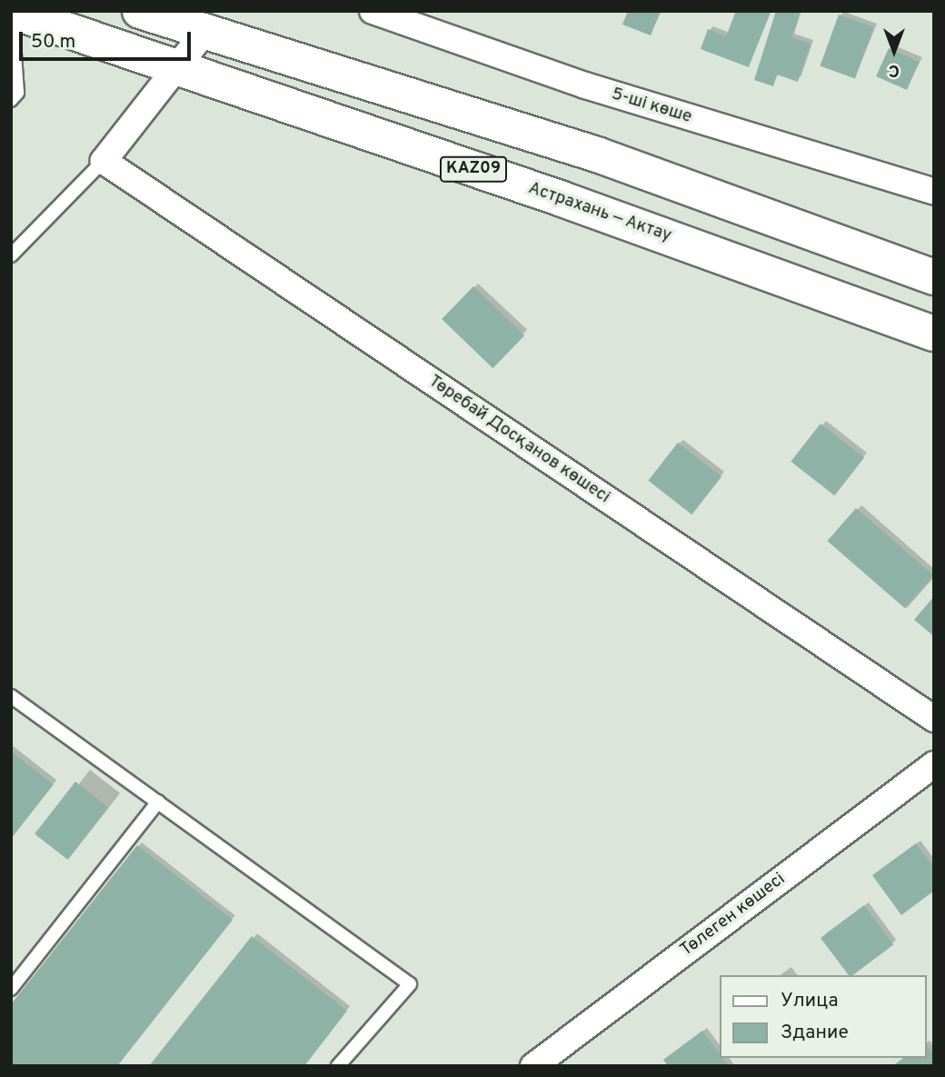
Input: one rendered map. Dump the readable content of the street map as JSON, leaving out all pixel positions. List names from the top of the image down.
{
  "streets": {
    "highway": ["KAZ09", "Астрахань — Актау"],
    "street": ["5-шi көше", "Төребай Досқанов көшесі", "Төлеген көшесі"]
  },
  "legend": ["Улица", "Здание"],
  "scale_bar": "50 m",
  "north": "bottom"
}
